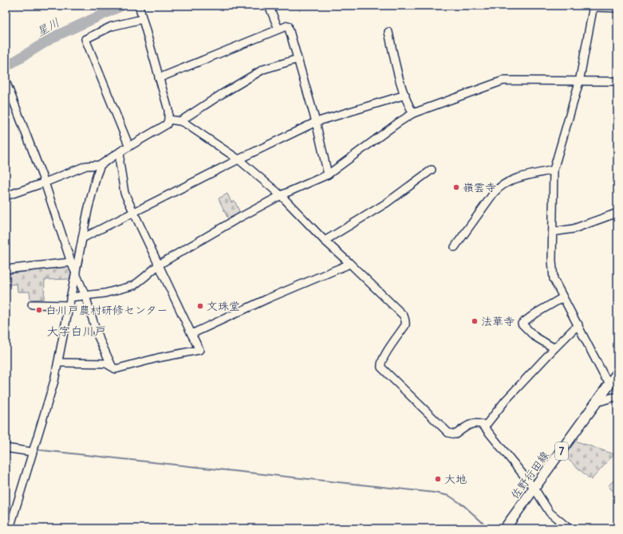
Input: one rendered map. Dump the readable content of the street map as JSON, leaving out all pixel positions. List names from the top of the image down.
{
  "streets": {
    "main road": ["7", "佐野行田線"]
  },
  "districts": ["大字白川戸"],
  "water": ["星川"],
  "places": [
    "嶺雲寺",
    "文珠堂",
    "白川戸農村研修センター",
    "法華寺",
    "大地"
  ]
}
